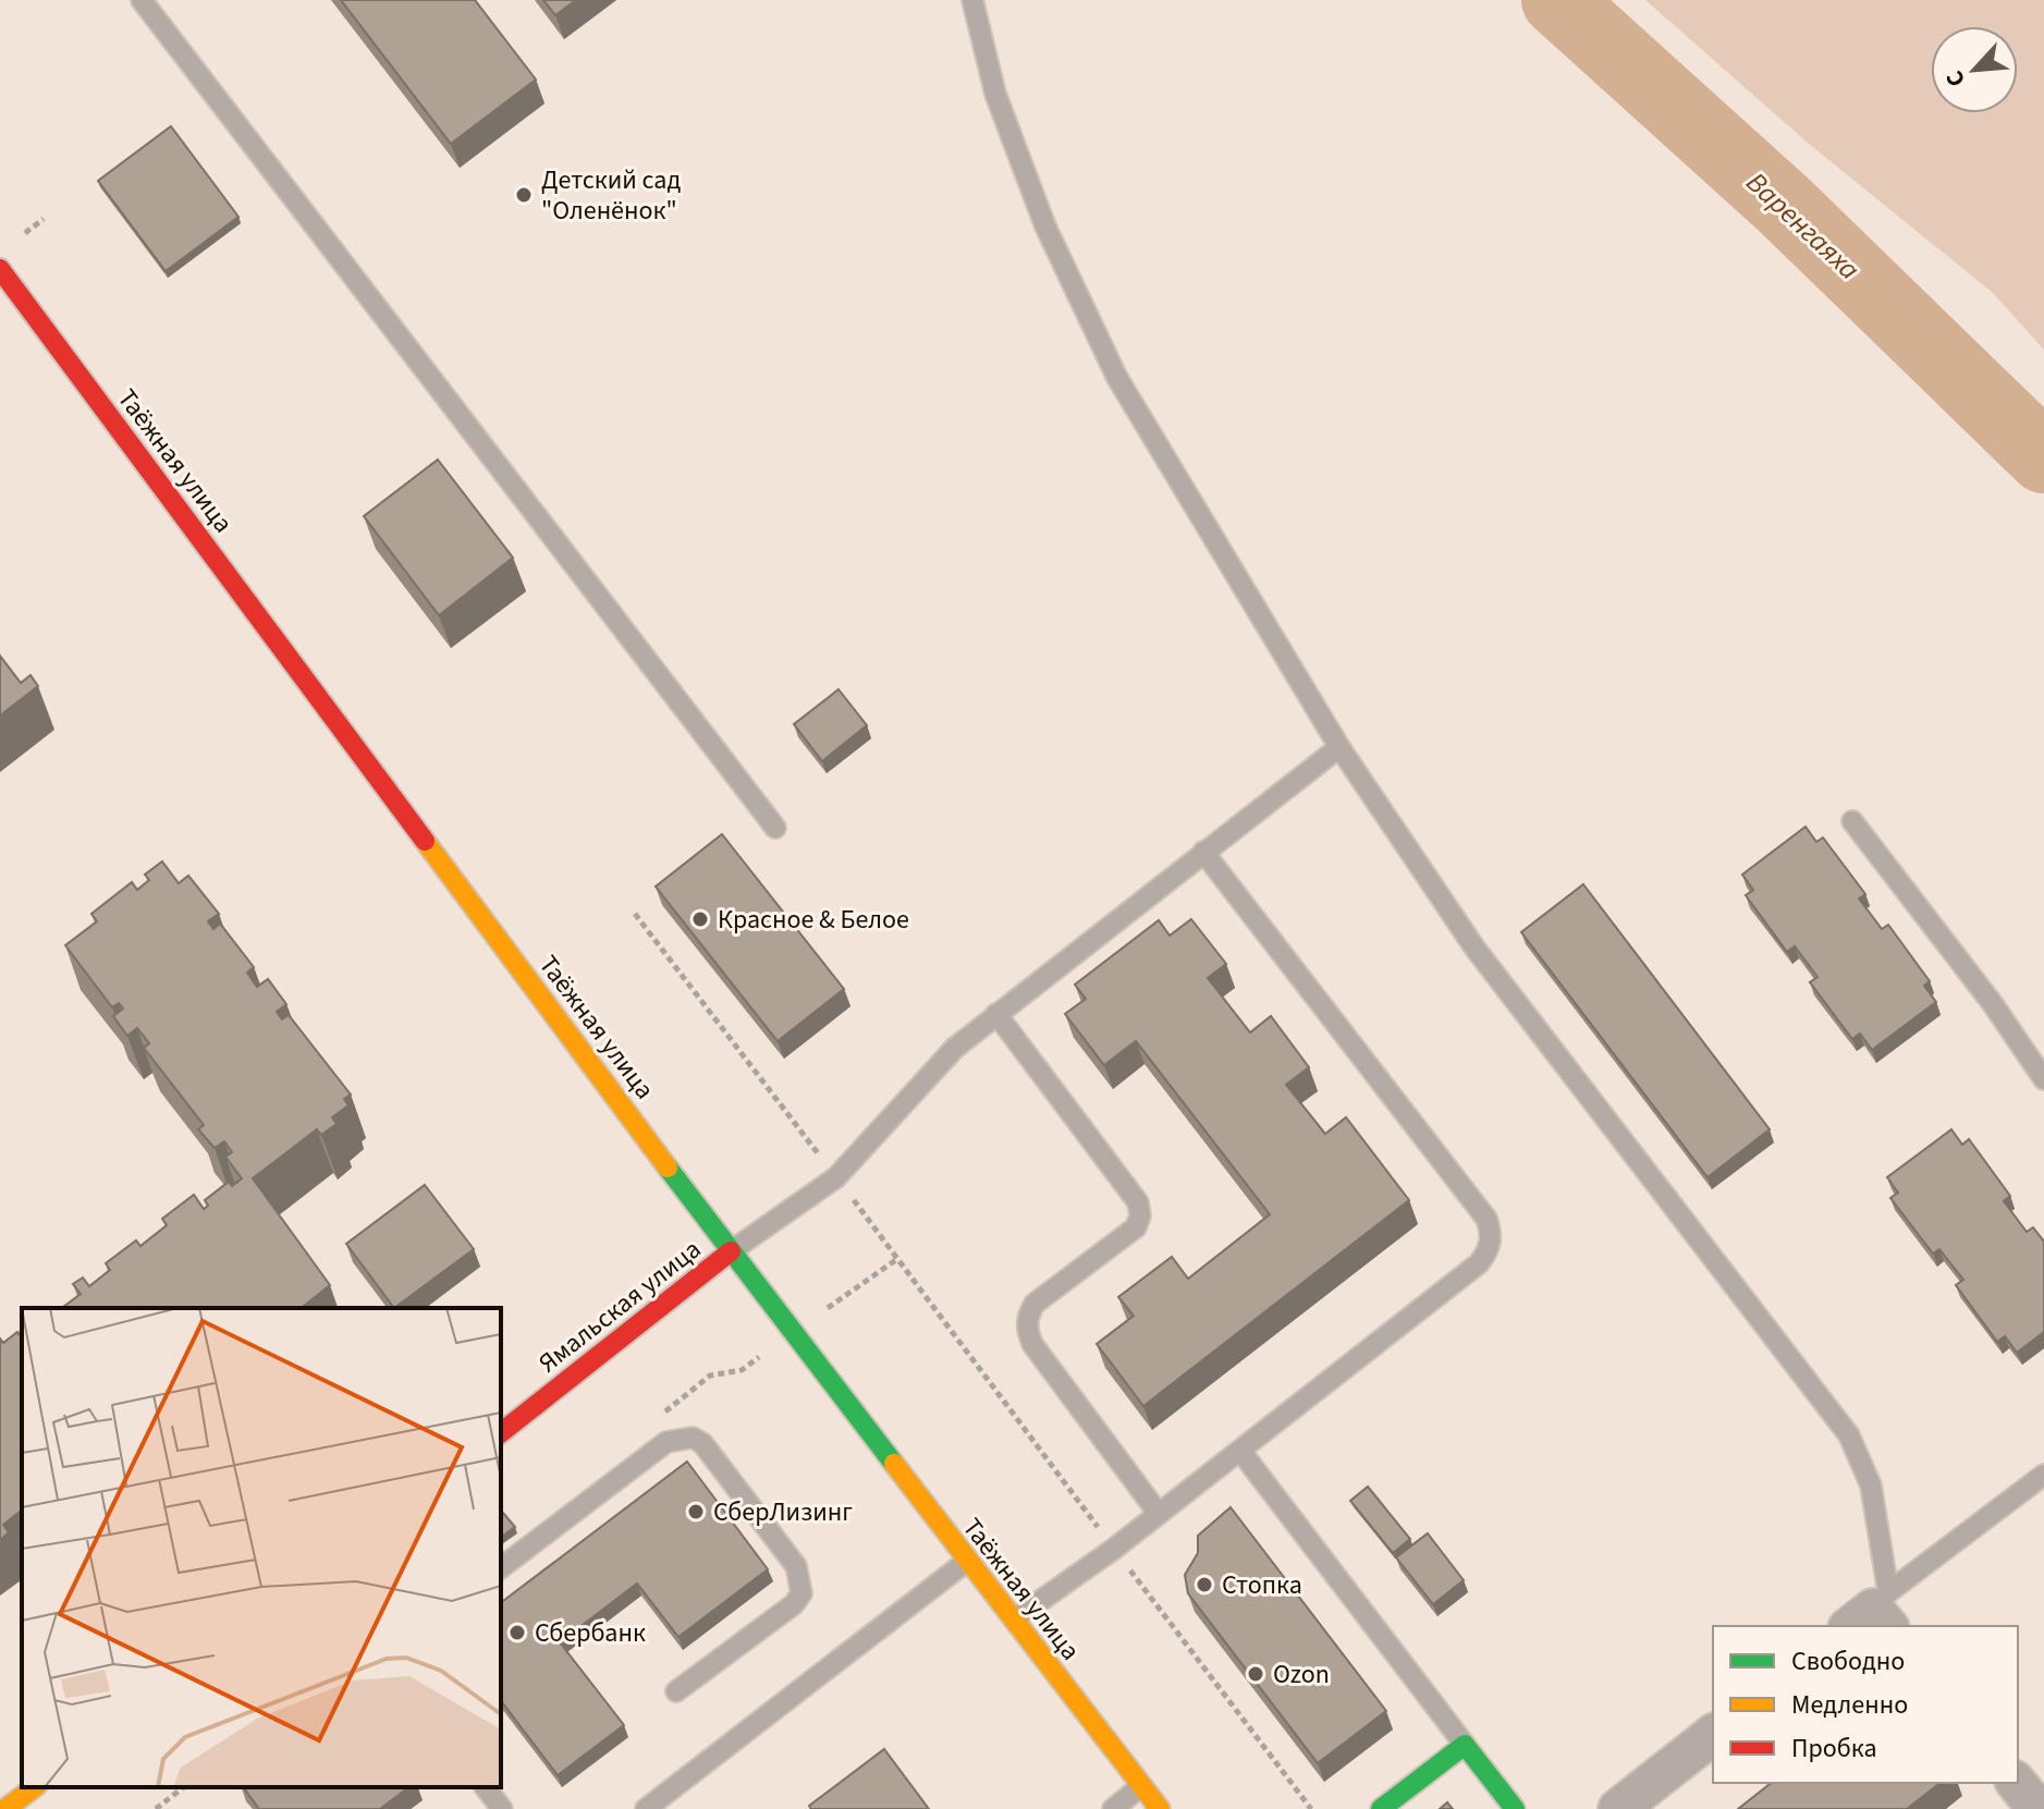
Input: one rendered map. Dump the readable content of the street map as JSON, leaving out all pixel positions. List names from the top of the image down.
{
  "streets": {
    "street": ["Таёжная улица", "Ямальская улица"]
  },
  "crossings": [
    ["Таёжная улица", "Ямальская улица"]
  ],
  "water": ["Варенгаяха"],
  "places": [
    "Детский сад \"Оленёнок\"",
    "Красное & Белое",
    "СберЛизинг",
    "Стопка",
    "Сбербанк",
    "Ozon"
  ],
  "legend": ["Свободно", "Медленно", "Пробка"],
  "north": "bottom left"
}
